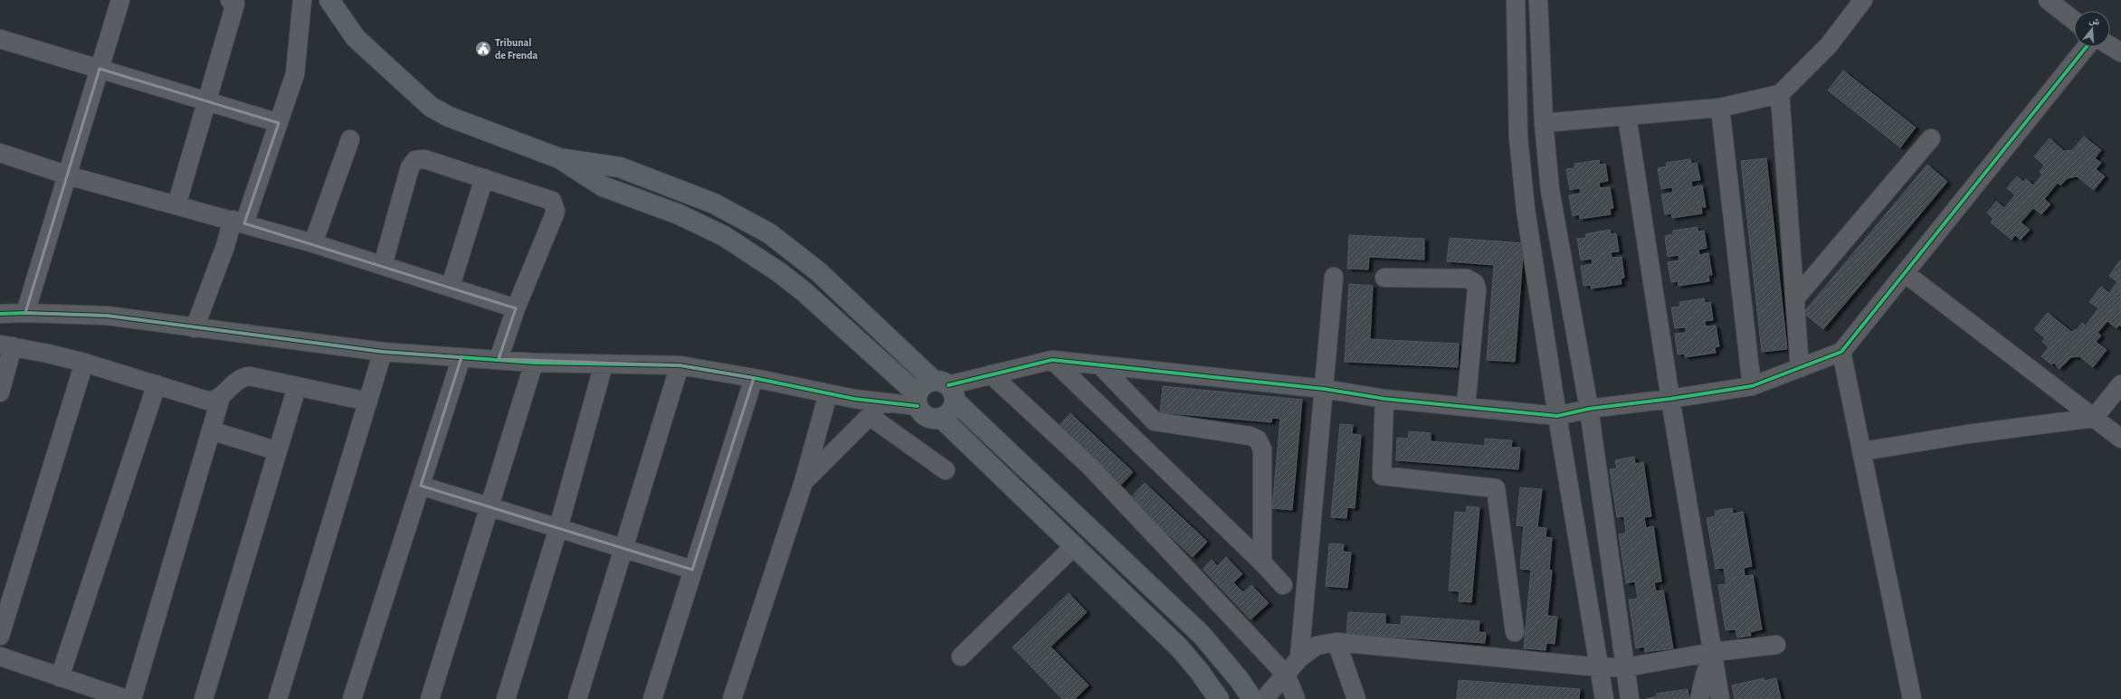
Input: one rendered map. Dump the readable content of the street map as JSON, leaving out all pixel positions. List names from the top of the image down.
{
  "places": {
    "public building": ["Tribunal de Frenda"]
  },
  "north": "top"
}
